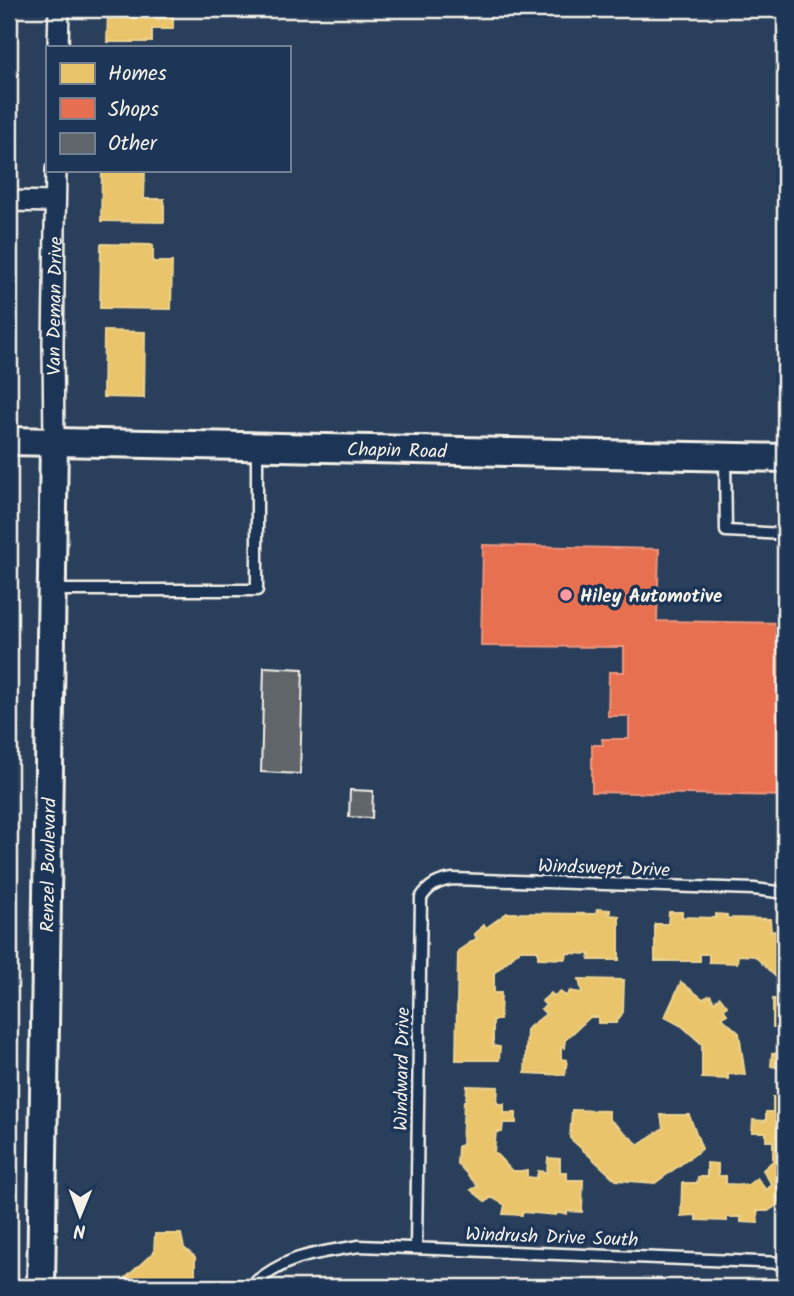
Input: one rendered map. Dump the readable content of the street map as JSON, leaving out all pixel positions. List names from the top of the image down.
{
  "streets": {
    "street": ["Van Deman Drive", "Chapin Road", "Renzel Boulevard"],
    "lane": ["Windswept Drive", "Windward Drive", "Windrush Drive South"]
  },
  "crossings": [
    ["Van Deman Drive", "Chapin Road"],
    ["Van Deman Drive", "Renzel Boulevard"],
    ["Chapin Road", "Renzel Boulevard"],
    ["Windswept Drive", "Windward Drive"],
    ["Windward Drive", "Windrush Drive South"]
  ],
  "places": ["Hiley Automotive"],
  "legend": ["Homes", "Shops", "Other"],
  "north": "bottom"
}
